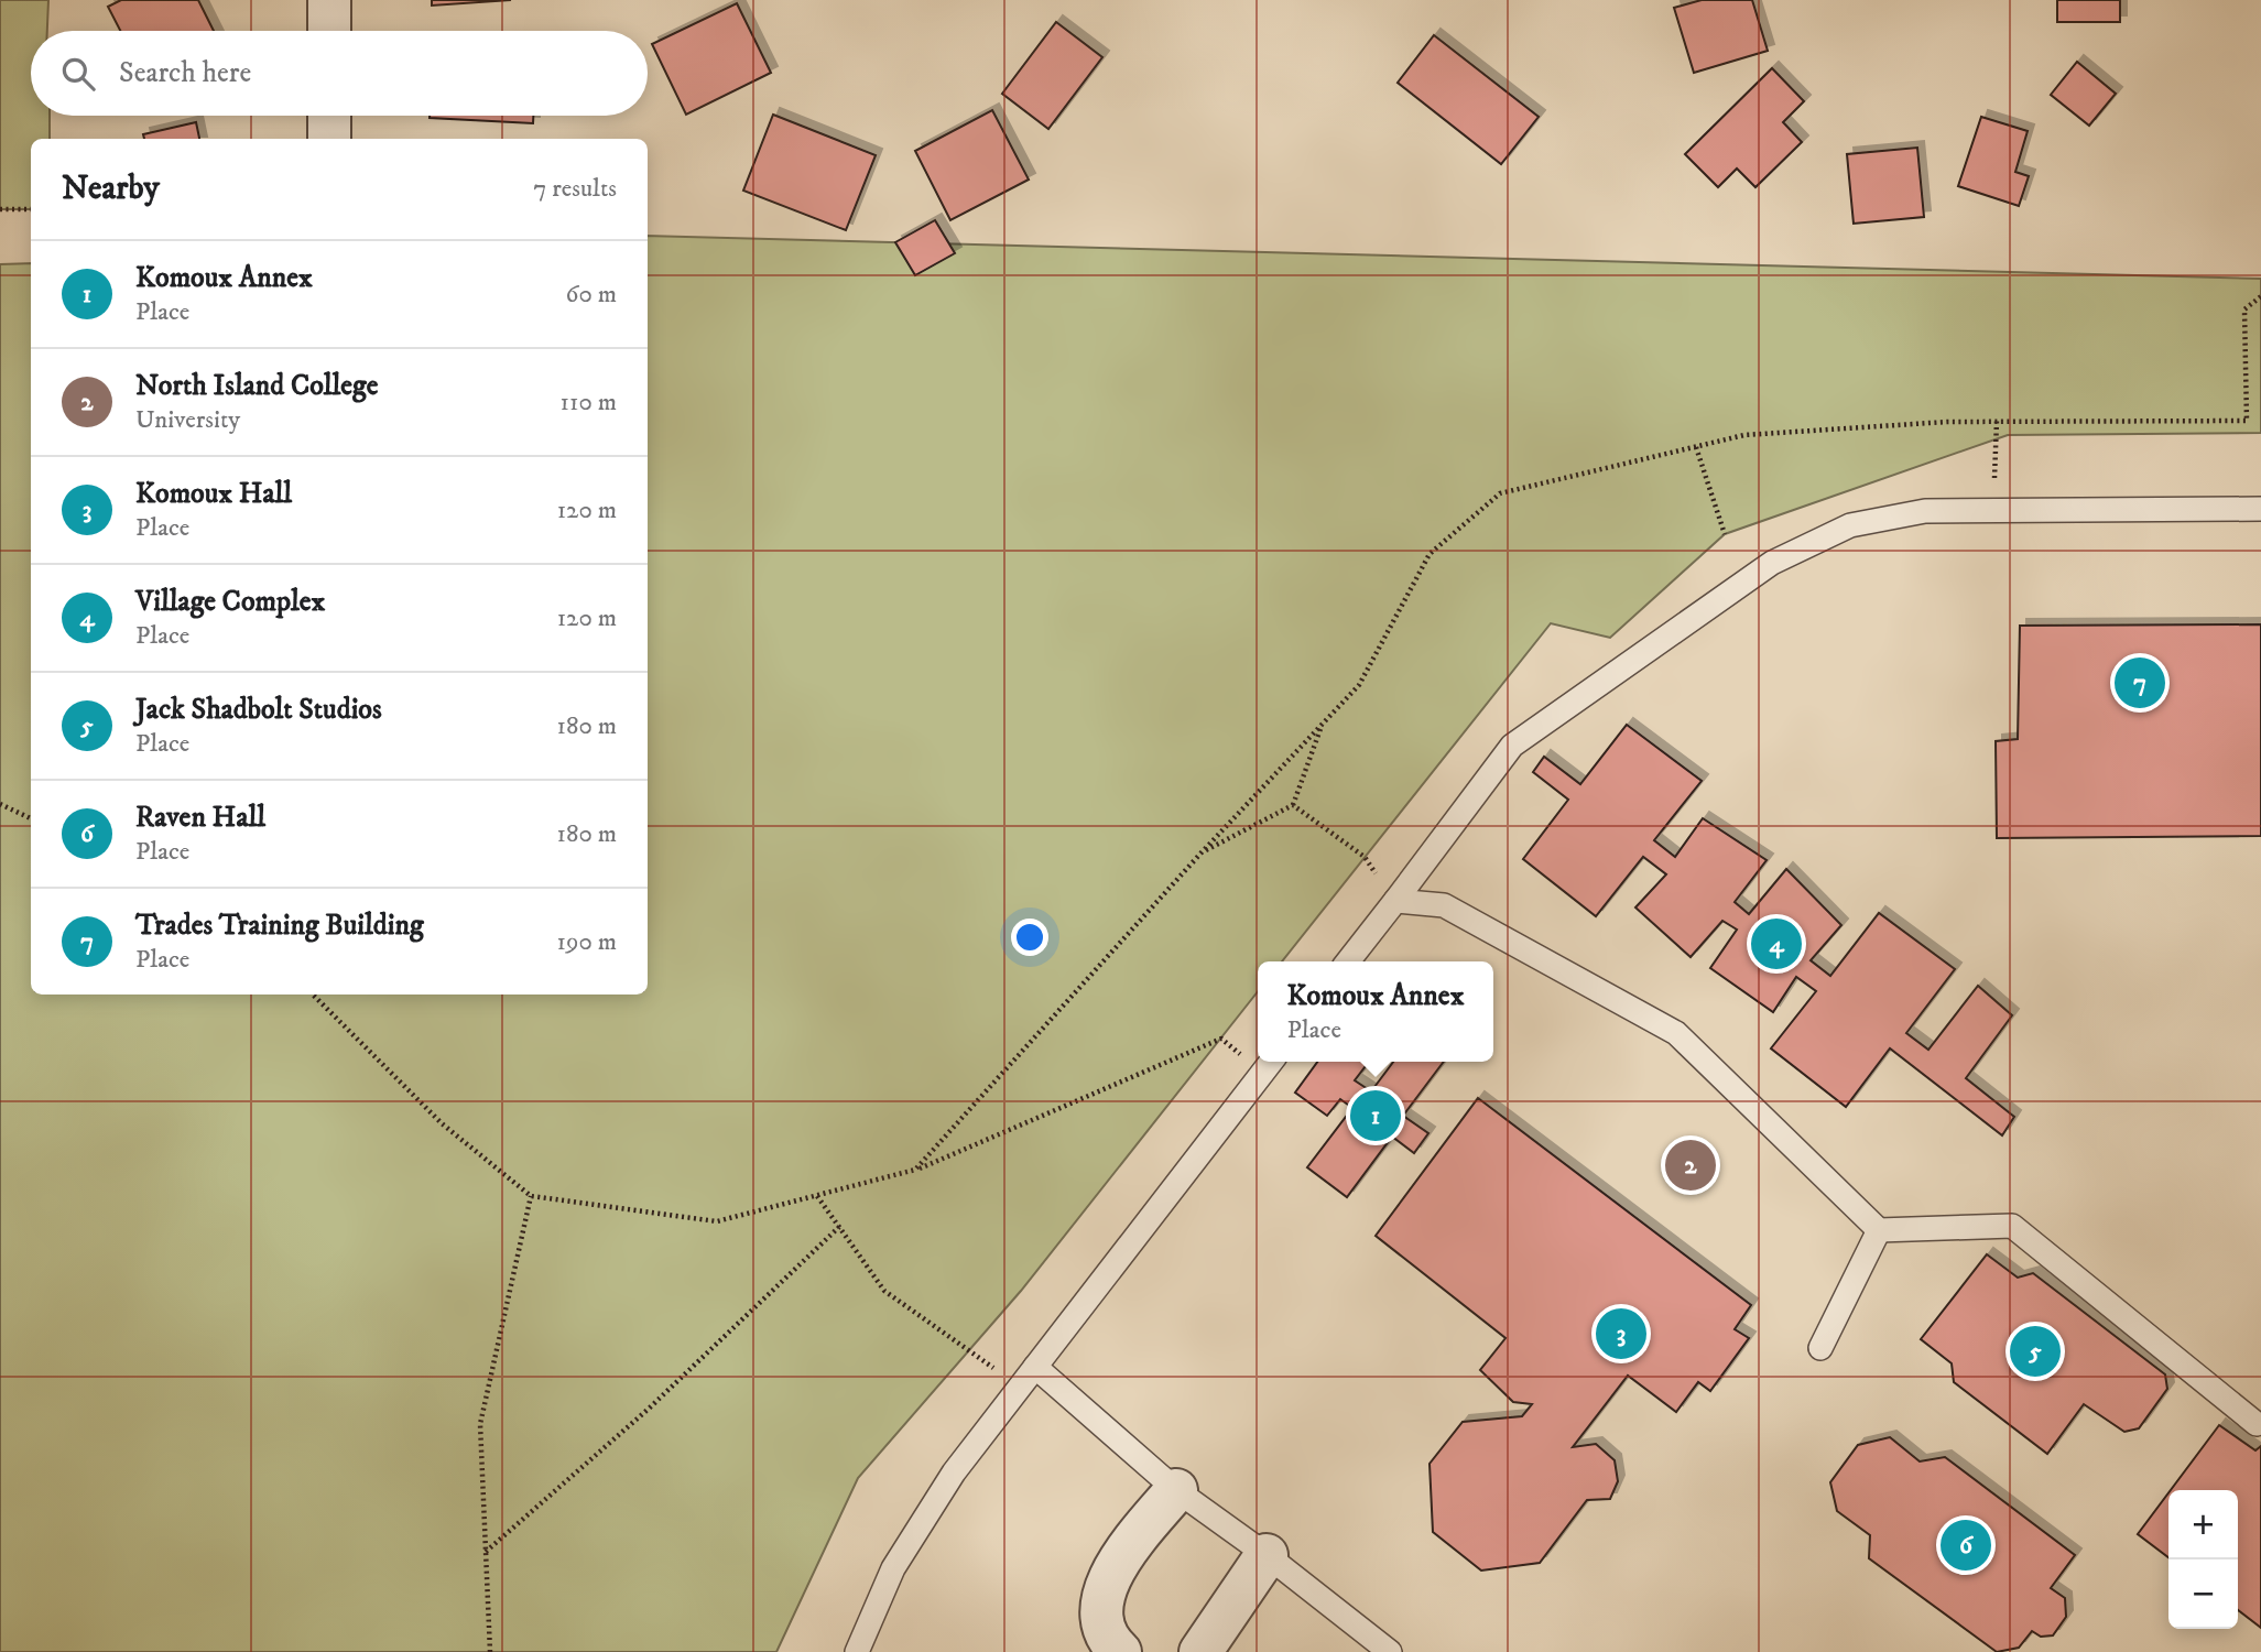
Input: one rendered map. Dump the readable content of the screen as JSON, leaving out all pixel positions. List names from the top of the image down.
{
  "page": {
    "search": "Search here",
    "heading": ["Nearby", "7 results"],
    "list": [
      {
        "mark": "1",
        "name": "Komoux Annex",
        "note": "Place",
        "value": "60 m"
      },
      {
        "mark": "2",
        "name": "North Island College",
        "note": "University",
        "value": "110 m"
      },
      {
        "mark": "3",
        "name": "Komoux Hall",
        "note": "Place",
        "value": "120 m"
      },
      {
        "mark": "4",
        "name": "Village Complex",
        "note": "Place",
        "value": "120 m"
      },
      {
        "mark": "5",
        "name": "Jack Shadbolt Studios",
        "note": "Place",
        "value": "180 m"
      },
      {
        "mark": "6",
        "name": "Raven Hall",
        "note": "Place",
        "value": "180 m"
      },
      {
        "mark": "7",
        "name": "Trades Training Building",
        "note": "Place",
        "value": "190 m"
      }
    ],
    "pins": [
      "7",
      "4",
      "1",
      "2",
      "3",
      "5",
      "6"
    ],
    "popup": ["Komoux Annex", "Place"],
    "map_buttons": ["+", "−"]
  }
}
